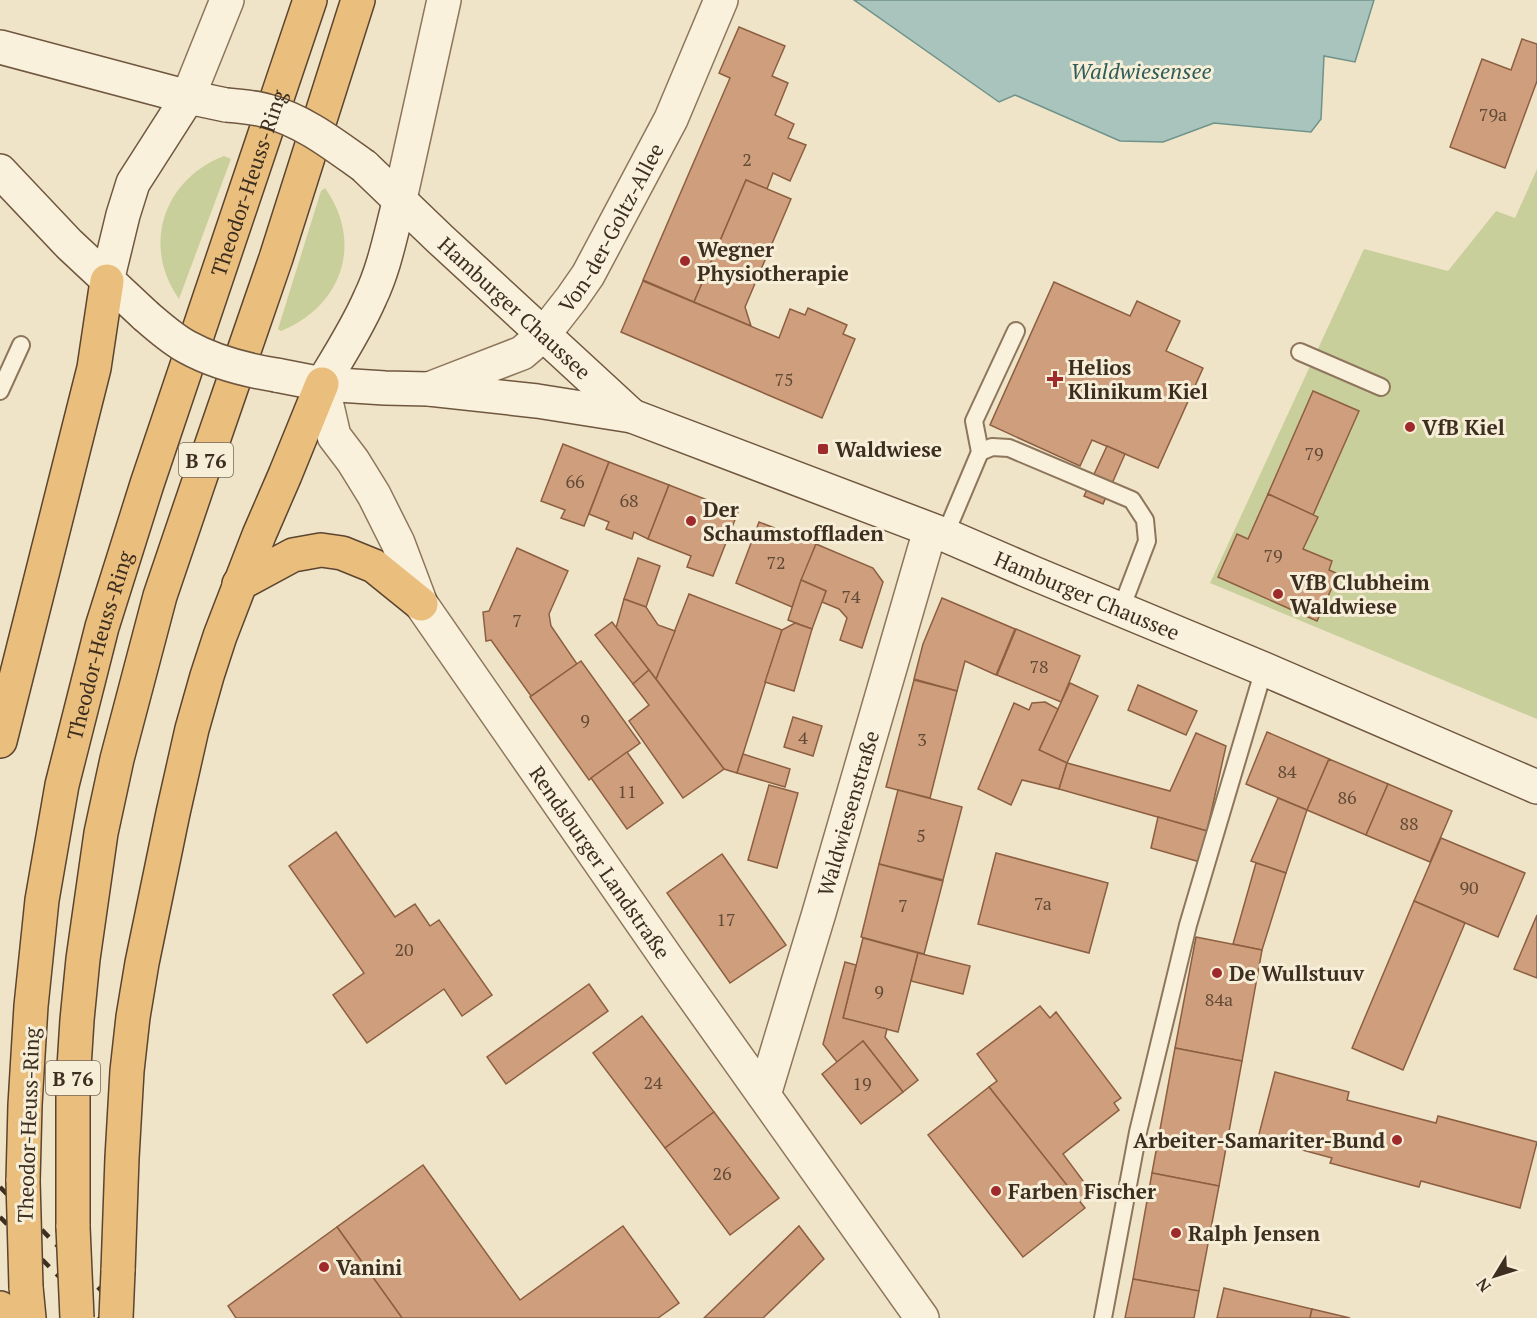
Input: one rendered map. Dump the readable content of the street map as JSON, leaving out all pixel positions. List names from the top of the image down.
{
  "streets": {
    "highway": ["Theodor-Heuss-Ring", "B 76"],
    "main road": [
      "Von-der-Goltz-Allee",
      "Hamburger Chaussee",
      "Waldwiesenstraße",
      "Rendsburger Landstraße"
    ]
  },
  "crossings": [
    ["Von-der-Goltz-Allee", "Hamburger Chaussee"],
    ["Hamburger Chaussee", "Waldwiesenstraße"],
    ["Hamburger Chaussee", "Rendsburger Landstraße"],
    ["Waldwiesenstraße", "Rendsburger Landstraße"]
  ],
  "water": ["Waldwiesensee"],
  "places": {
    "other": [
      "Wegner Physiotherapie",
      "VfB Kiel",
      "Der Schaumstoffladen",
      "VfB Clubheim Waldwiese",
      "De Wullstuuv",
      "Arbeiter-Samariter-Bund",
      "Farben Fischer",
      "Ralph Jensen",
      "Vanini"
    ],
    "health": ["Helios Klinikum Kiel"],
    "transit": ["Waldwiese"]
  },
  "house_numbers": [
    "79a",
    "2",
    "75",
    "79",
    "66",
    "68",
    "79",
    "72",
    "74",
    "7",
    "78",
    "9",
    "4",
    "3",
    "84",
    "11",
    "86",
    "88",
    "5",
    "90",
    "7a",
    "7",
    "17",
    "20",
    "9",
    "84a",
    "24",
    "19",
    "26"
  ],
  "north": "bottom left"
}
